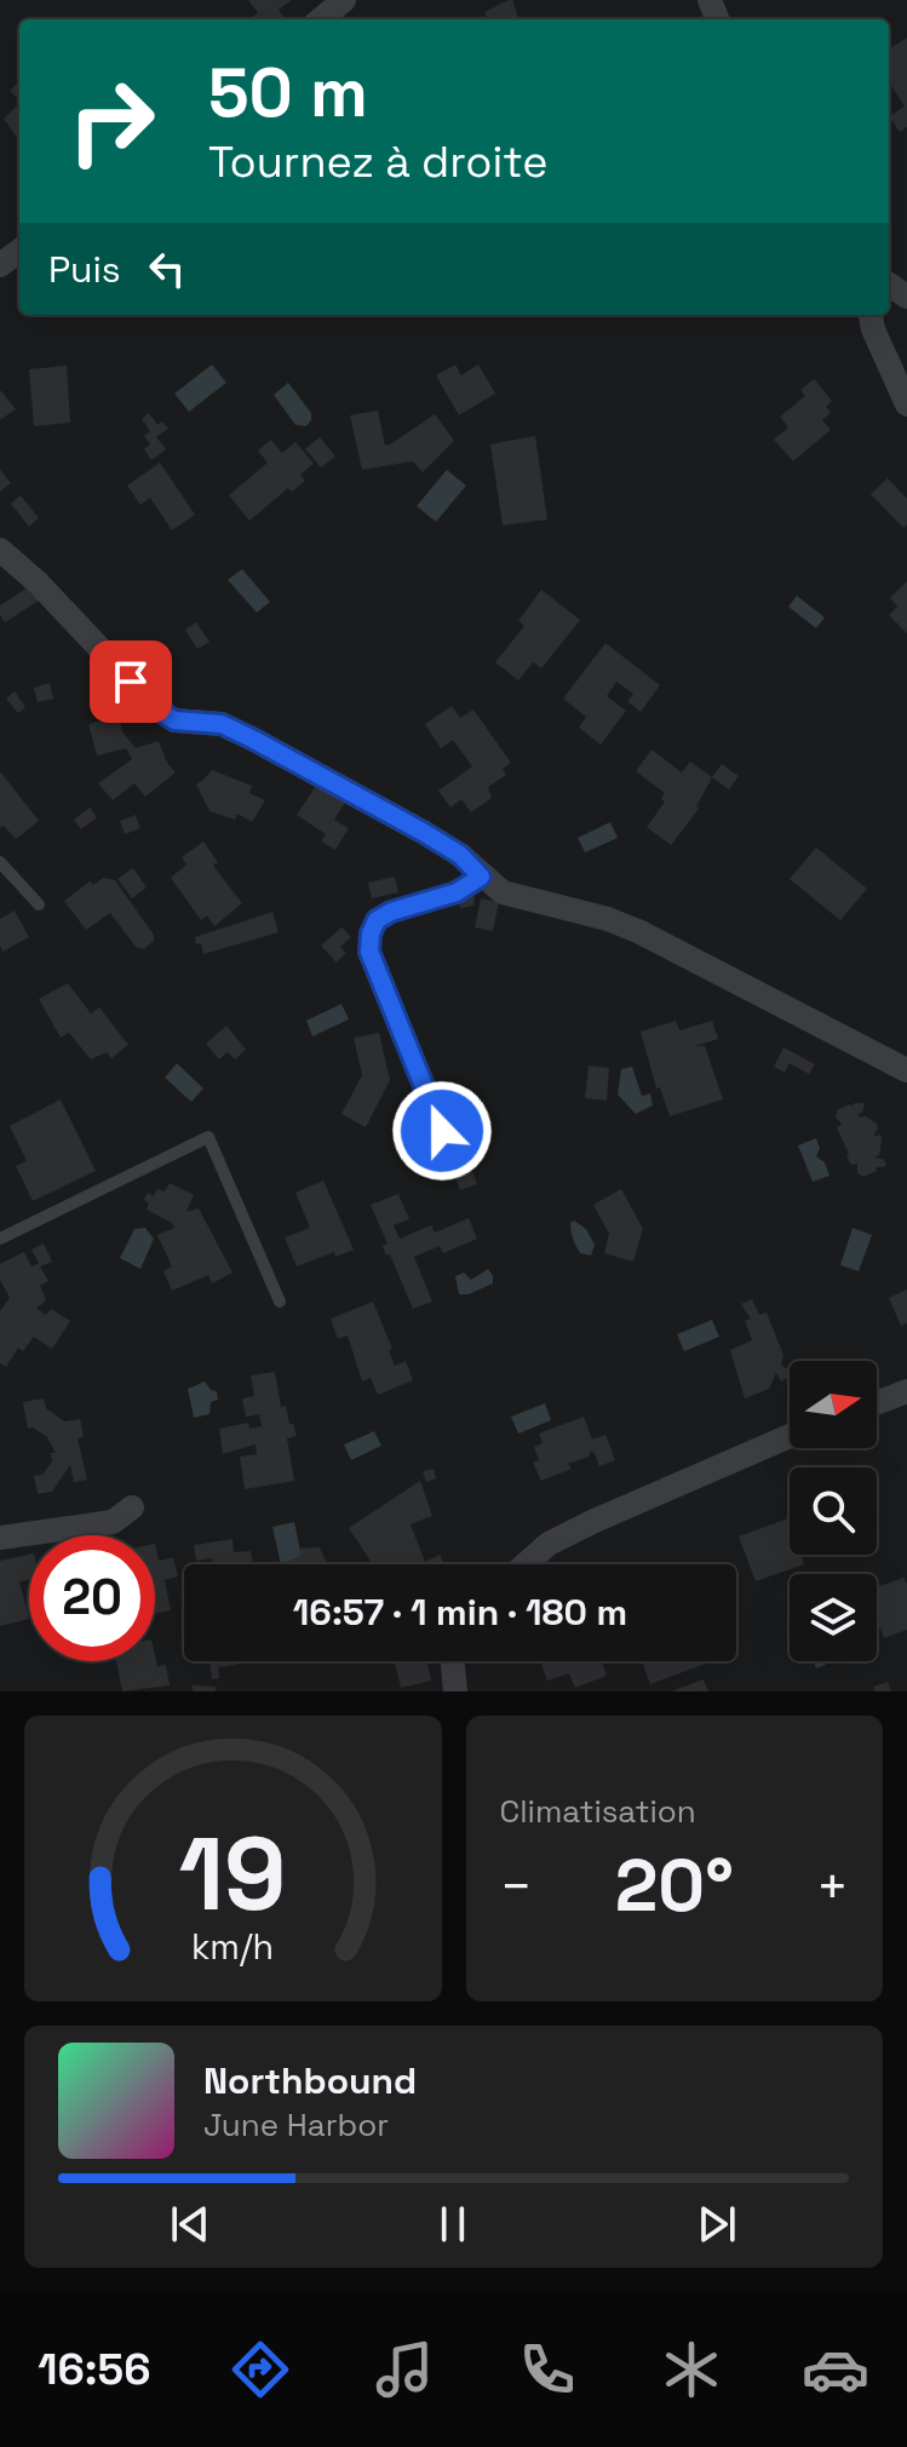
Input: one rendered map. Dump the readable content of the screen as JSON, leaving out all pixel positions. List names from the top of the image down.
{
  "north": "right",
  "page": {
    "turn": ["50 m", "Tournez à droite"],
    "then": "Puis",
    "limit": "20",
    "trip": "16:57 · 1 min · 180 m",
    "tile": "Climatisation",
    "heat": ["−", "20°", "+"],
    "song": ["Northbound", "June Harbor"],
    "tabs": "16:56",
    "gauge": ["19", "km/h"]
  }
}
